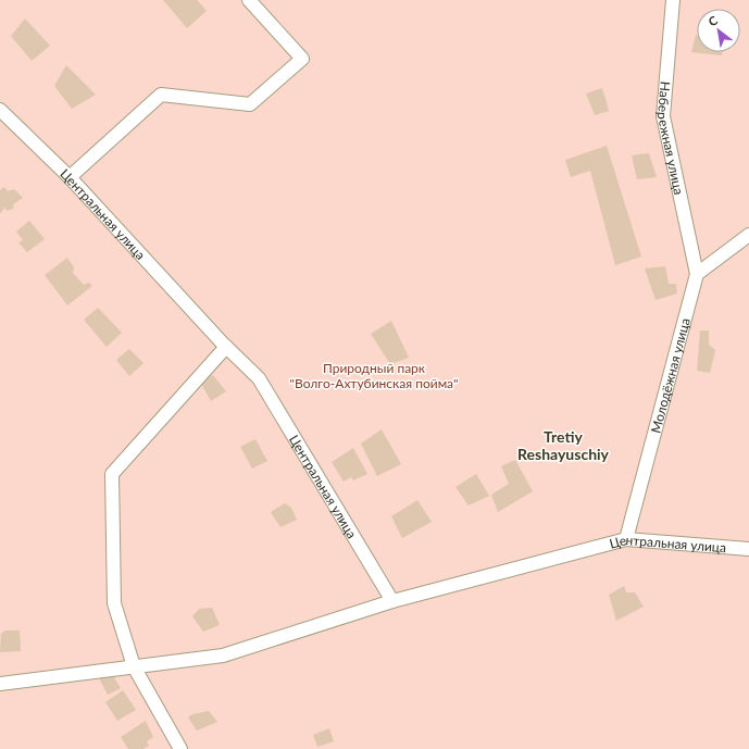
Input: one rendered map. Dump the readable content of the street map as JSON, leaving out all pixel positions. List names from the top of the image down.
{
  "streets": {
    "street": ["Набережная улица", "Центральная улица", "Молодёжная улица"]
  },
  "crossings": [
    ["Набережная улица", "Молодёжная улица"],
    ["Центральная улица", "Молодёжная улица"]
  ],
  "districts": ["Tretiy Reshayuschiy"],
  "parks": ["Природный парк \"Волго-Ахтубинская пойма\""],
  "north": "top left"
}
